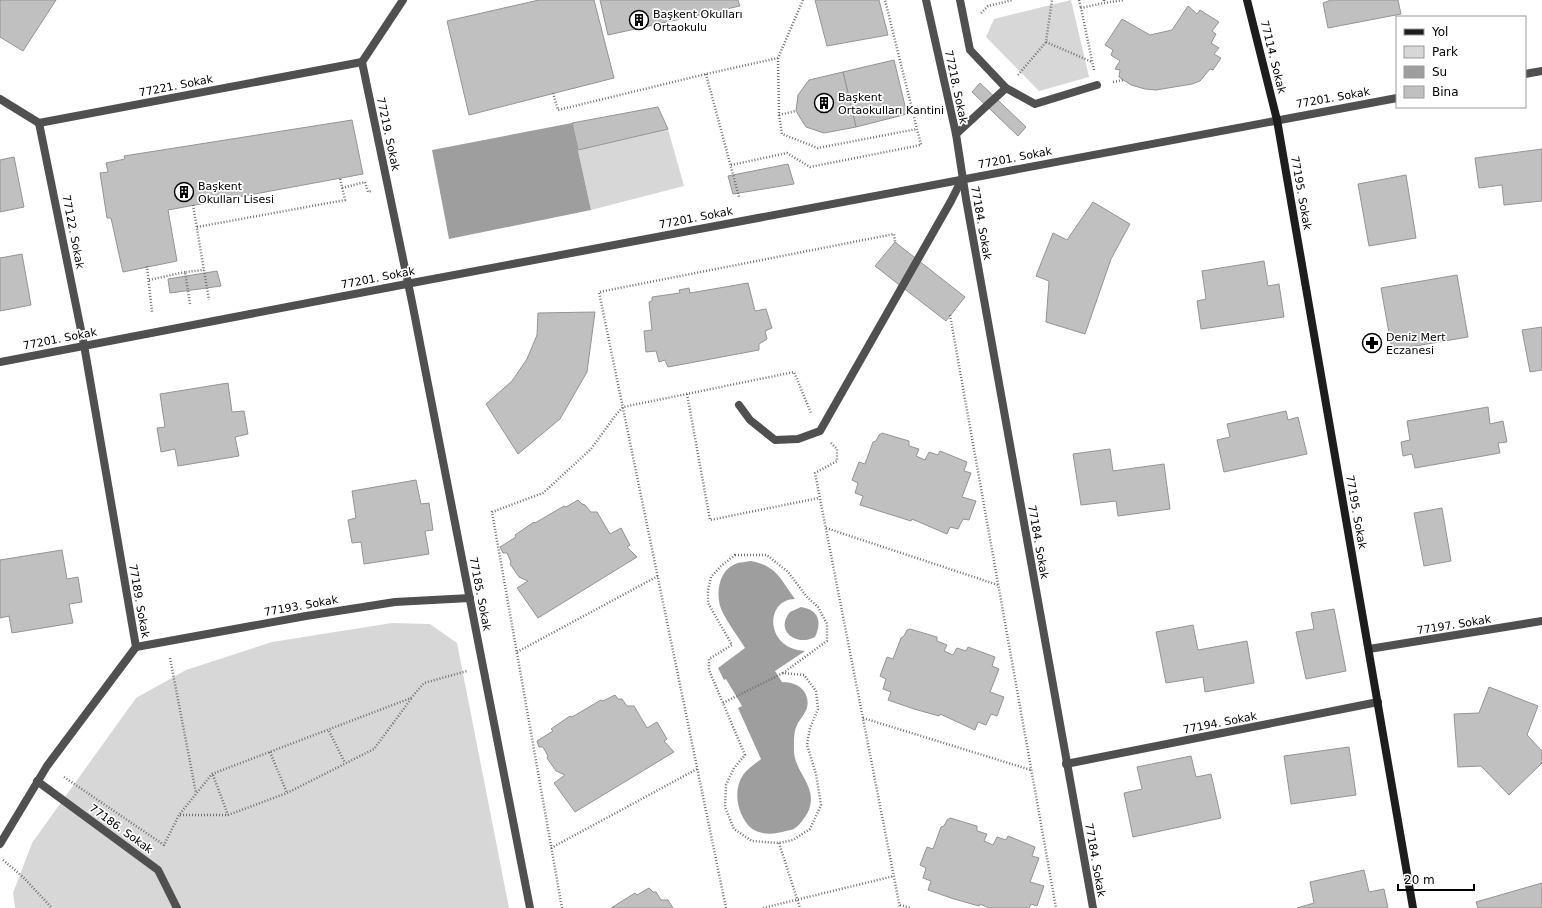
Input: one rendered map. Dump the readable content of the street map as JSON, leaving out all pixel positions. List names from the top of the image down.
{
  "streets": {
    "main road": ["77114. Sokak", "77195. Sokak"],
    "street": [
      "77221. Sokak",
      "77218. Sokak",
      "77201. Sokak",
      "77219. Sokak",
      "77184. Sokak",
      "77122. Sokak",
      "77185. Sokak",
      "77189. Sokak",
      "77193. Sokak",
      "77197. Sokak",
      "77194. Sokak",
      "77186. Sokak"
    ]
  },
  "crossings": [
    ["77114. Sokak", "77201. Sokak"],
    ["77114. Sokak", "77195. Sokak"],
    ["77221. Sokak", "77219. Sokak"],
    ["77221. Sokak", "77122. Sokak"],
    ["77218. Sokak", "77201. Sokak"],
    ["77218. Sokak", "77184. Sokak"],
    ["77201. Sokak", "77219. Sokak"],
    ["77201. Sokak", "77195. Sokak"],
    ["77201. Sokak", "77184. Sokak"],
    ["77201. Sokak", "77122. Sokak"],
    ["77201. Sokak", "77185. Sokak"],
    ["77201. Sokak", "77189. Sokak"],
    ["77219. Sokak", "77185. Sokak"],
    ["77195. Sokak", "77197. Sokak"],
    ["77195. Sokak", "77194. Sokak"],
    ["77184. Sokak", "77194. Sokak"],
    ["77122. Sokak", "77189. Sokak"],
    ["77185. Sokak", "77193. Sokak"],
    ["77189. Sokak", "77193. Sokak"],
    ["77189. Sokak", "77186. Sokak"]
  ],
  "places": {
    "building": ["Başkent Okulları Ortaokulu", "Başkent Ortaokulları Kantini", "Başkent Okulları Lisesi"],
    "pharmacy": ["Deniz Mert Eczanesi"]
  },
  "legend": [
    "Yol",
    "Park",
    "Su",
    "Bina"
  ],
  "scale_bar": "20 m"
}
